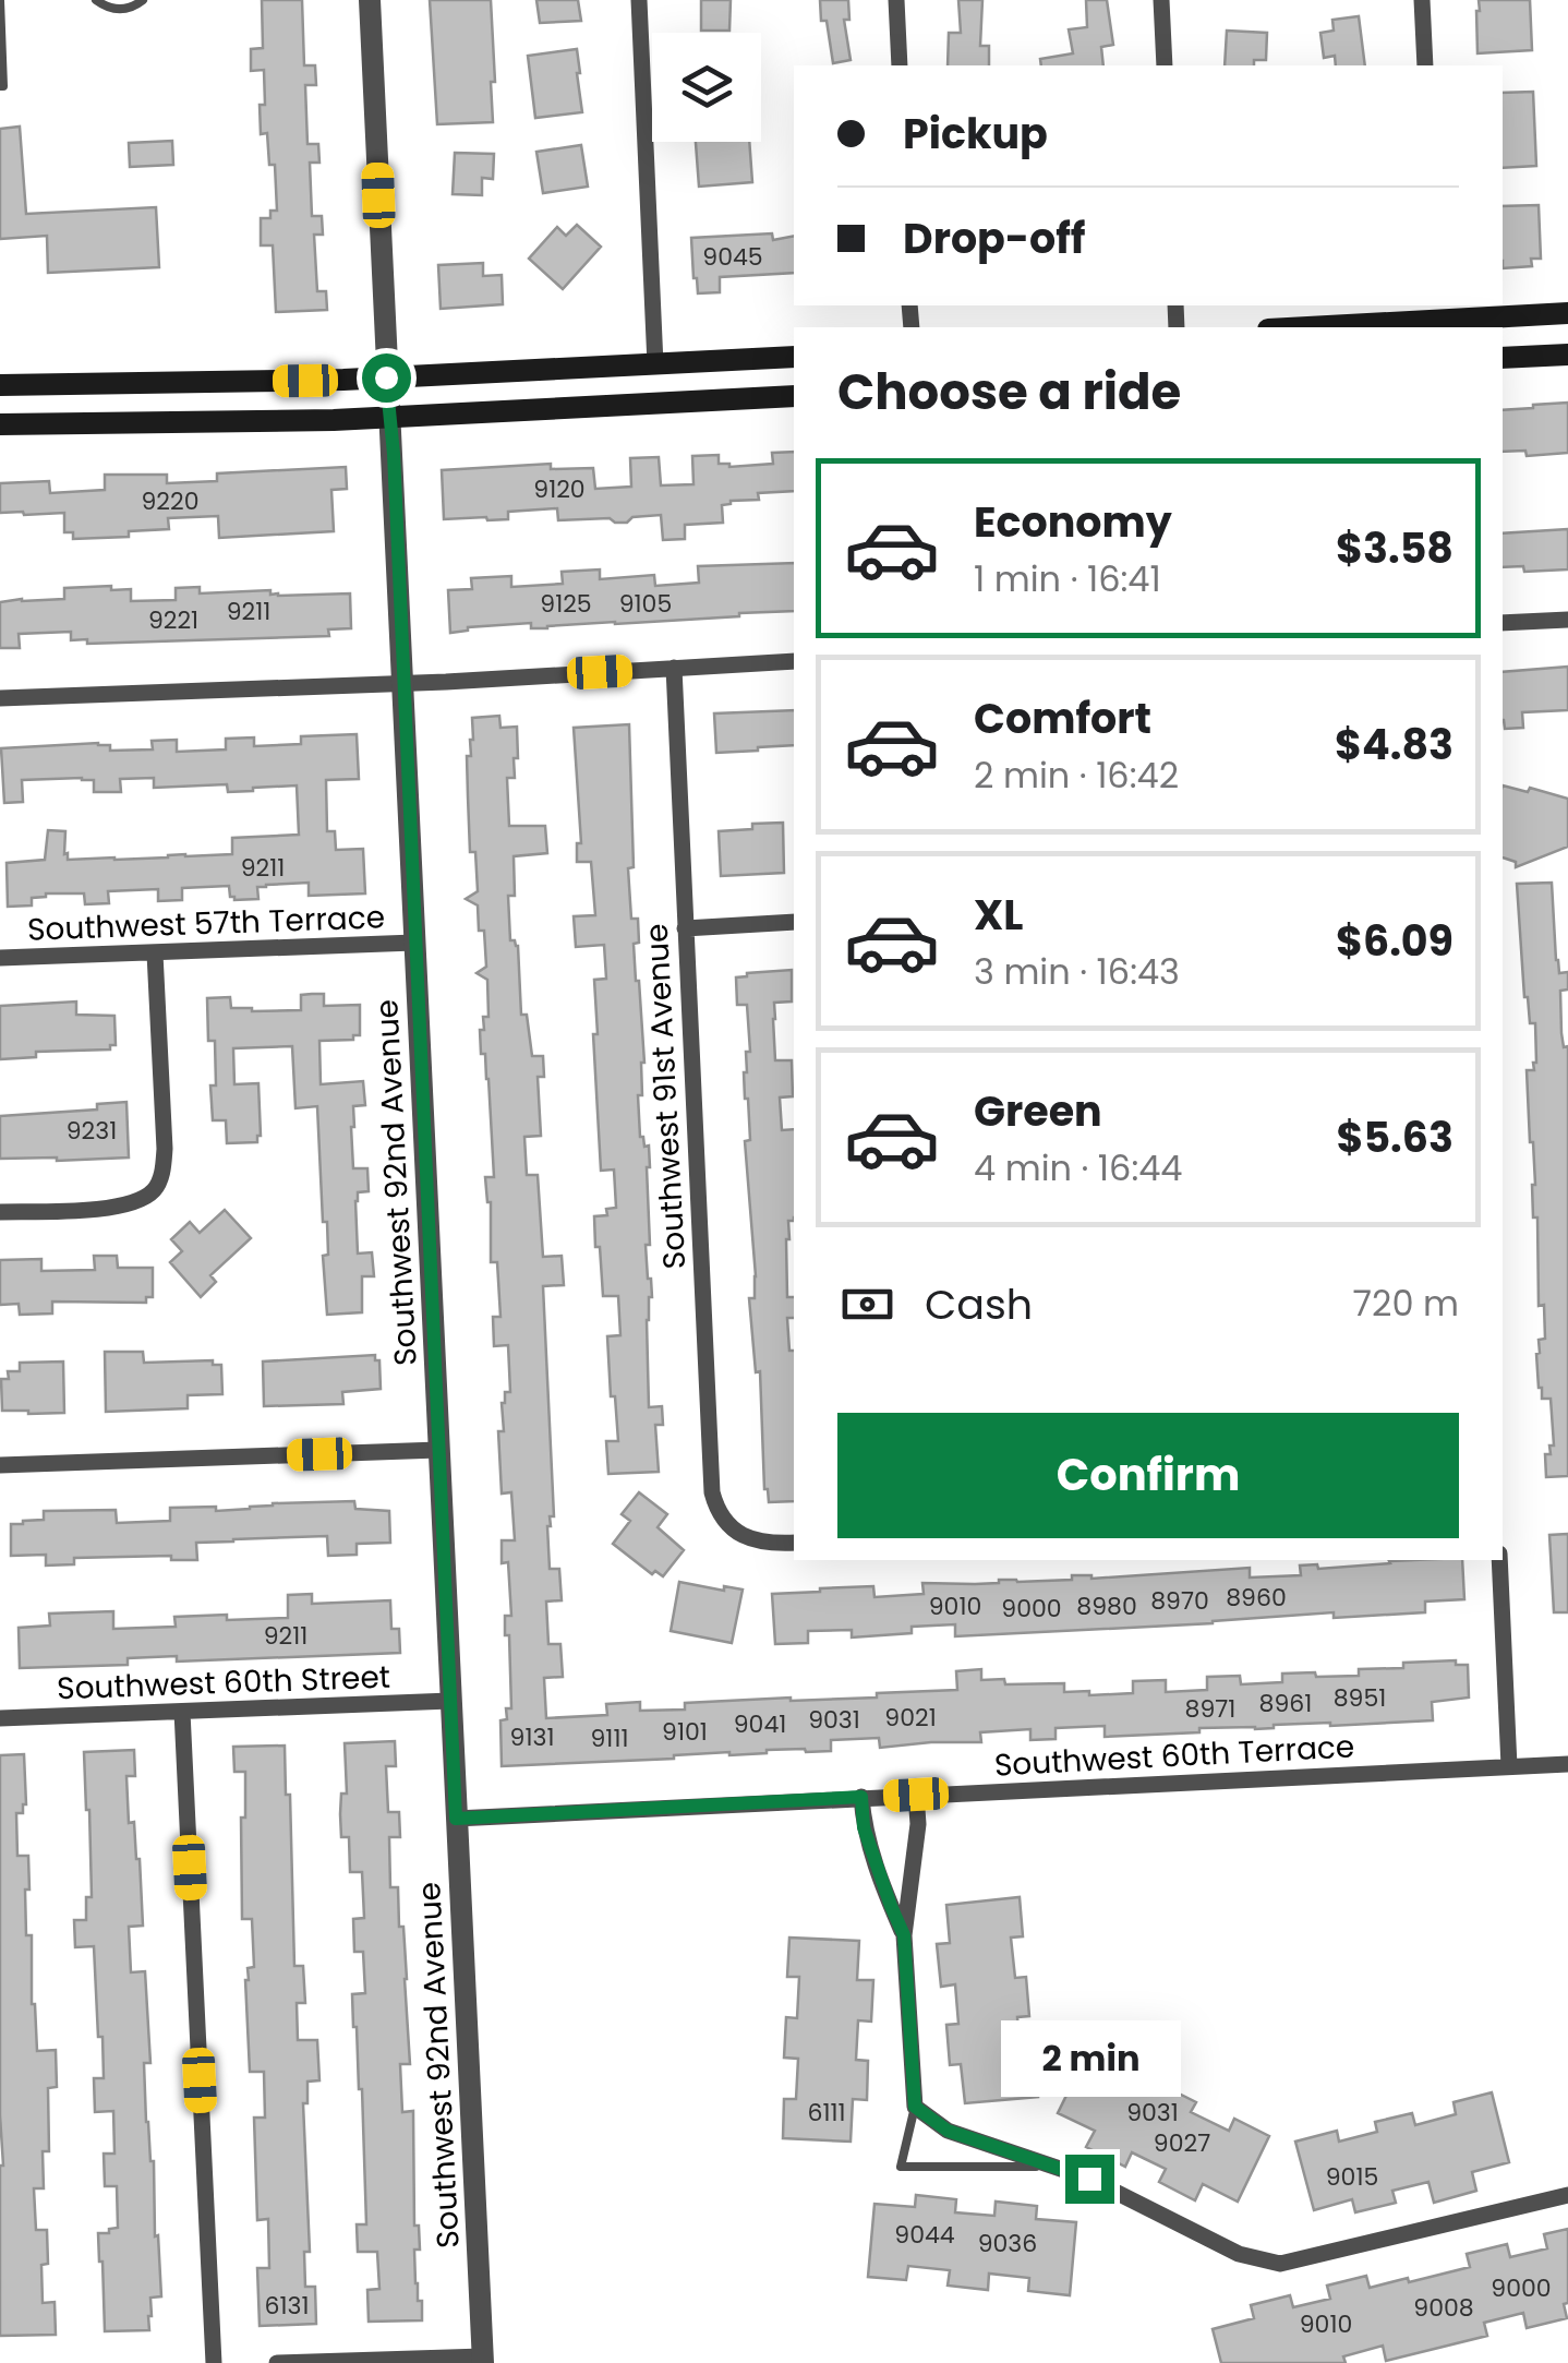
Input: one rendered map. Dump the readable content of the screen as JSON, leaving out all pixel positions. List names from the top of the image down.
{
  "streets": {
    "street": [
      "Southwest 57th Terrace",
      "Southwest 91st Avenue",
      "Southwest 92nd Avenue",
      "Southwest 60th Street",
      "Southwest 60th Terrace"
    ]
  },
  "crossings": [
    ["Southwest 57th Terrace", "Southwest 92nd Avenue"],
    ["Southwest 92nd Avenue", "Southwest 60th Street"],
    ["Southwest 92nd Avenue", "Southwest 60th Terrace"]
  ],
  "house_numbers": [
    "9045",
    "9120",
    "9220",
    "9125",
    "9105",
    "9211",
    "9221",
    "9211",
    "9231",
    "8960",
    "8970",
    "9010",
    "8980",
    "9000",
    "9211",
    "8951",
    "8961",
    "8971",
    "9021",
    "9031",
    "9041",
    "9101",
    "9131",
    "9111",
    "6111",
    "9031",
    "9027",
    "9015",
    "9044",
    "9036",
    "9000",
    "6131",
    "9008",
    "9010"
  ],
  "page": {
    "banner": ["Pickup", "Drop-off"],
    "heading": "Choose a ride",
    "list": [
      {
        "name": "Economy",
        "note": "1 min · 16:41",
        "value": "$3.58"
      },
      {
        "name": "Comfort",
        "note": "2 min · 16:42",
        "value": "$4.83"
      },
      {
        "name": "XL",
        "note": "3 min · 16:43",
        "value": "$6.09"
      },
      {
        "name": "Green",
        "note": "4 min · 16:44",
        "value": "$5.63"
      }
    ],
    "pay": ["Cash", "720 m"],
    "buttons": "Confirm",
    "bubble": "2 min"
  }
}
